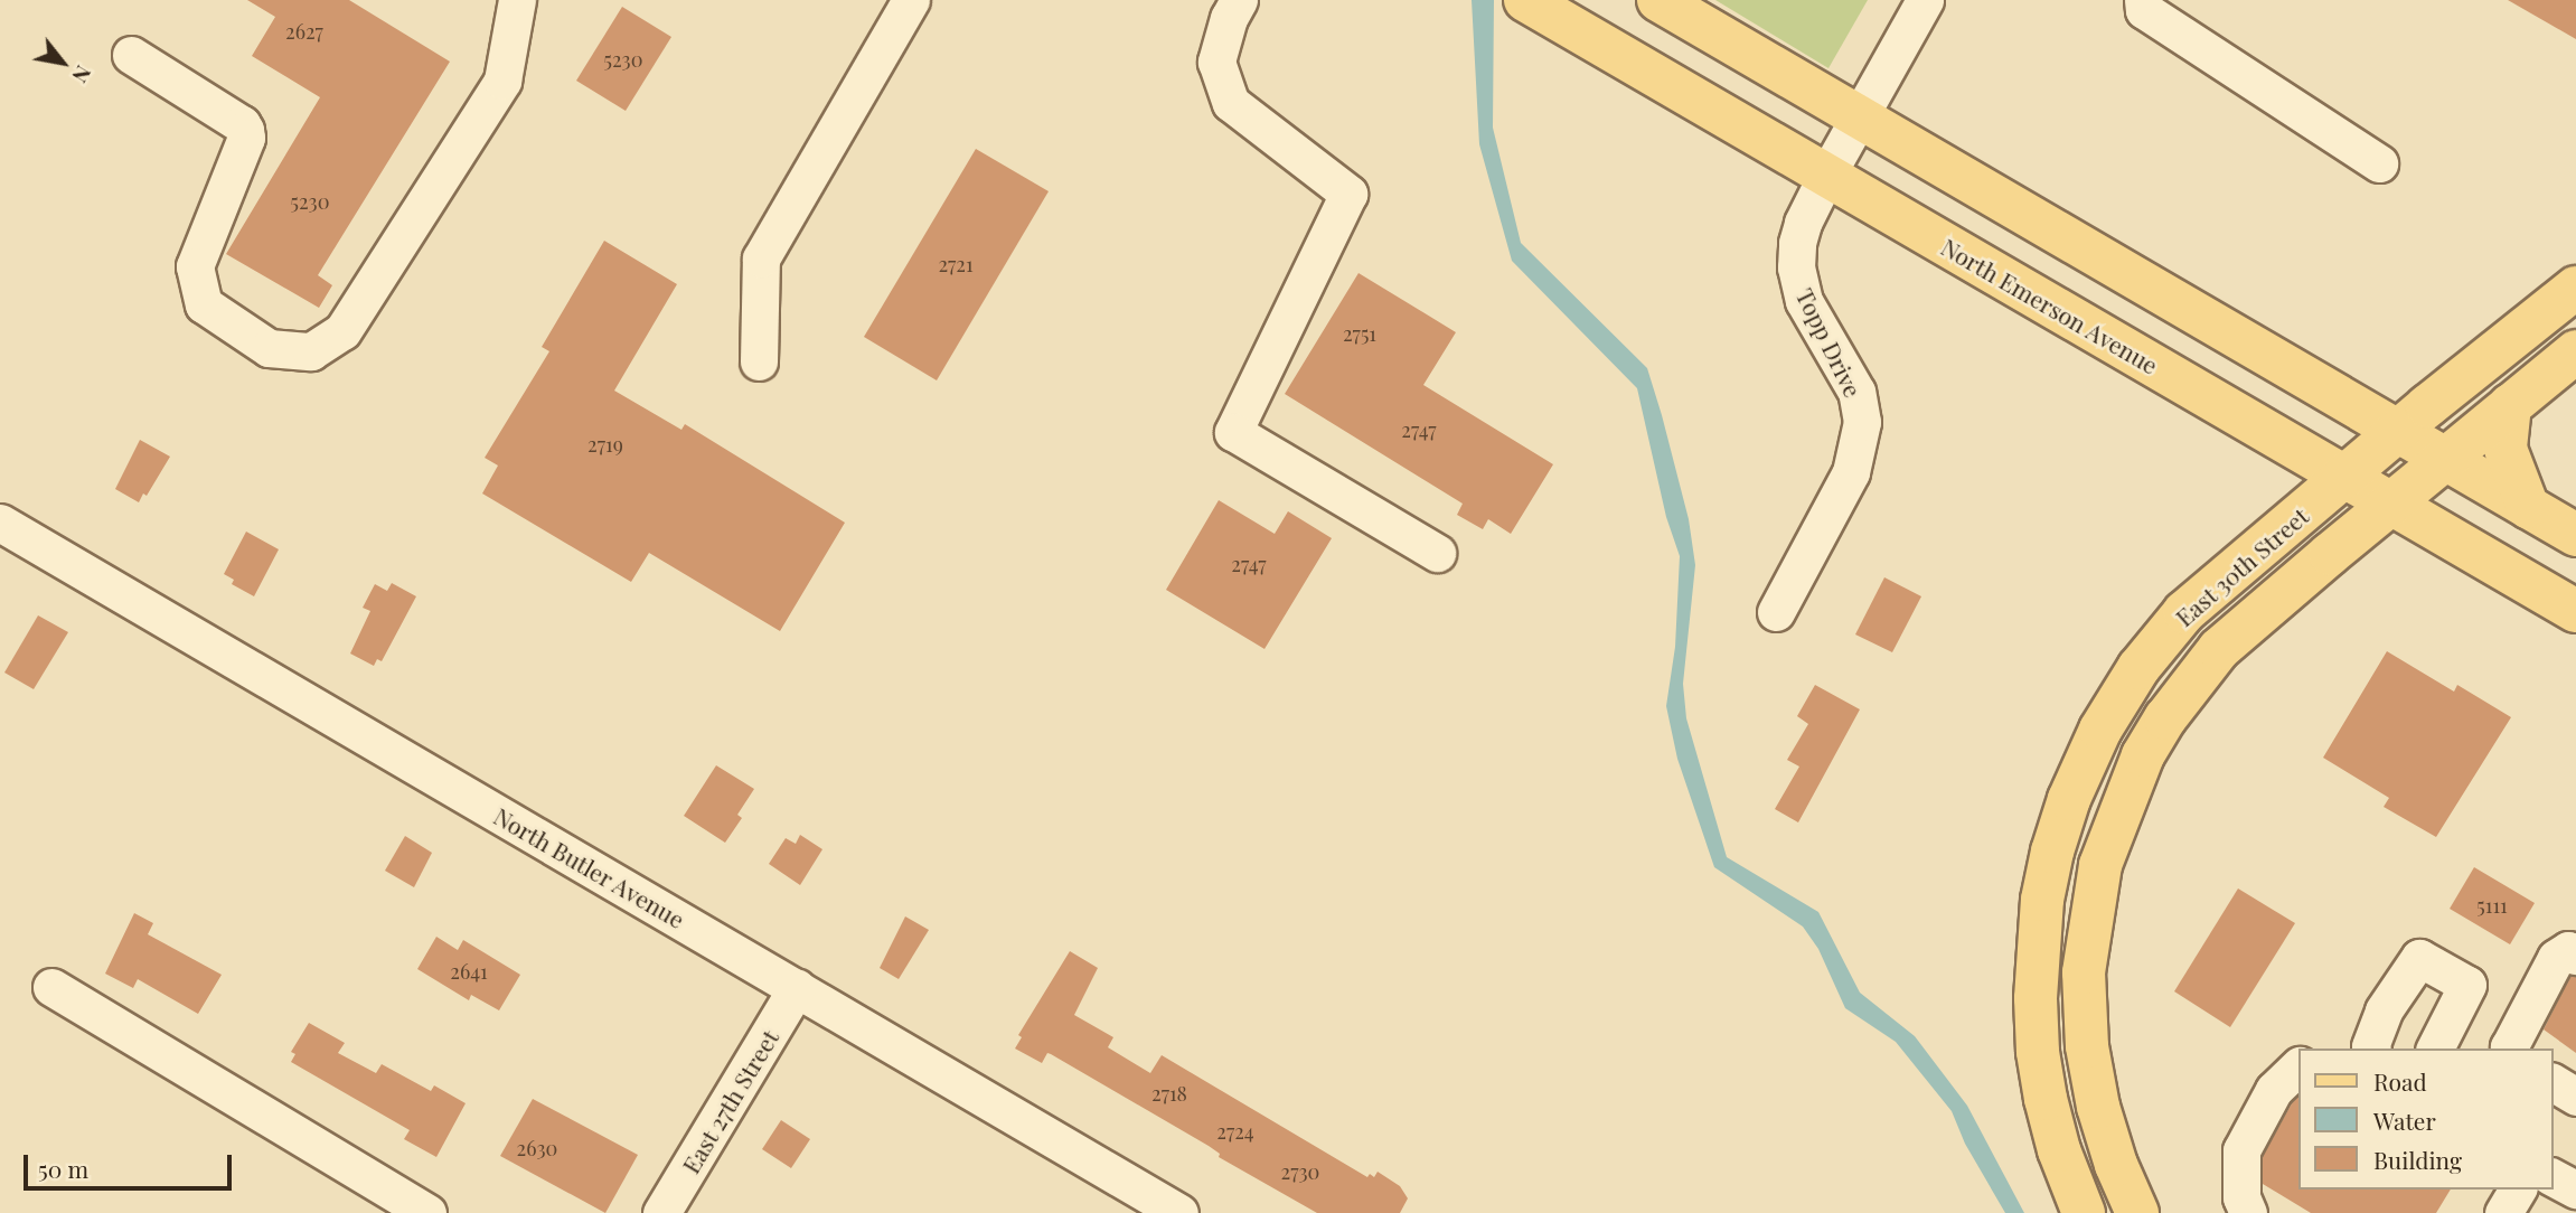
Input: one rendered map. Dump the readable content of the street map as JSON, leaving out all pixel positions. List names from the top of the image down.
{
  "streets": {
    "main road": ["North Emerson Avenue", "East 30th Street"],
    "street": ["Topp Drive", "North Butler Avenue", "East 27th Street"]
  },
  "crossings": [
    ["North Emerson Avenue", "Topp Drive"],
    ["North Emerson Avenue", "East 30th Street"],
    ["North Butler Avenue", "East 27th Street"]
  ],
  "house_numbers": [
    "2627",
    "5230",
    "5230",
    "2721",
    "2751",
    "2747",
    "2719",
    "2747",
    "5111",
    "2641",
    "2718",
    "2724",
    "2630",
    "2730"
  ],
  "legend": ["Road", "Water", "Building"],
  "scale_bar": "50 m",
  "north": "bottom right"
}
